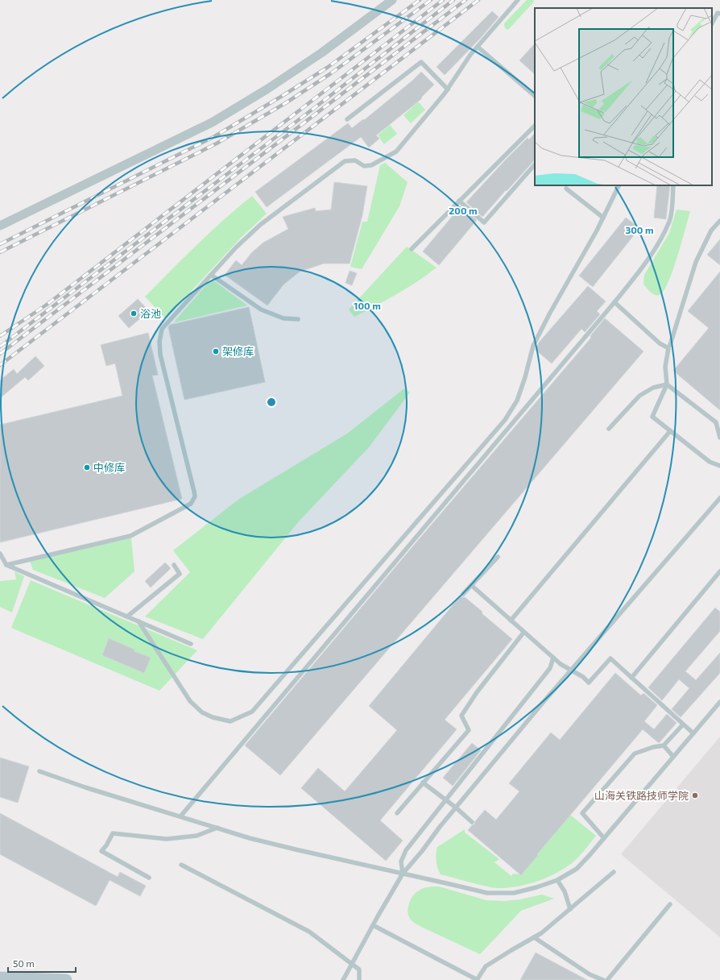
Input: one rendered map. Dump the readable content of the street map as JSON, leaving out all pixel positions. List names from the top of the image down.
{
  "places": [
    "浴池",
    "架修库",
    "中修库",
    "山海关铁路技师学院"
  ],
  "scale_bar": "50 m",
  "rings": ["200 m", "300 m", "100 m"]
}
